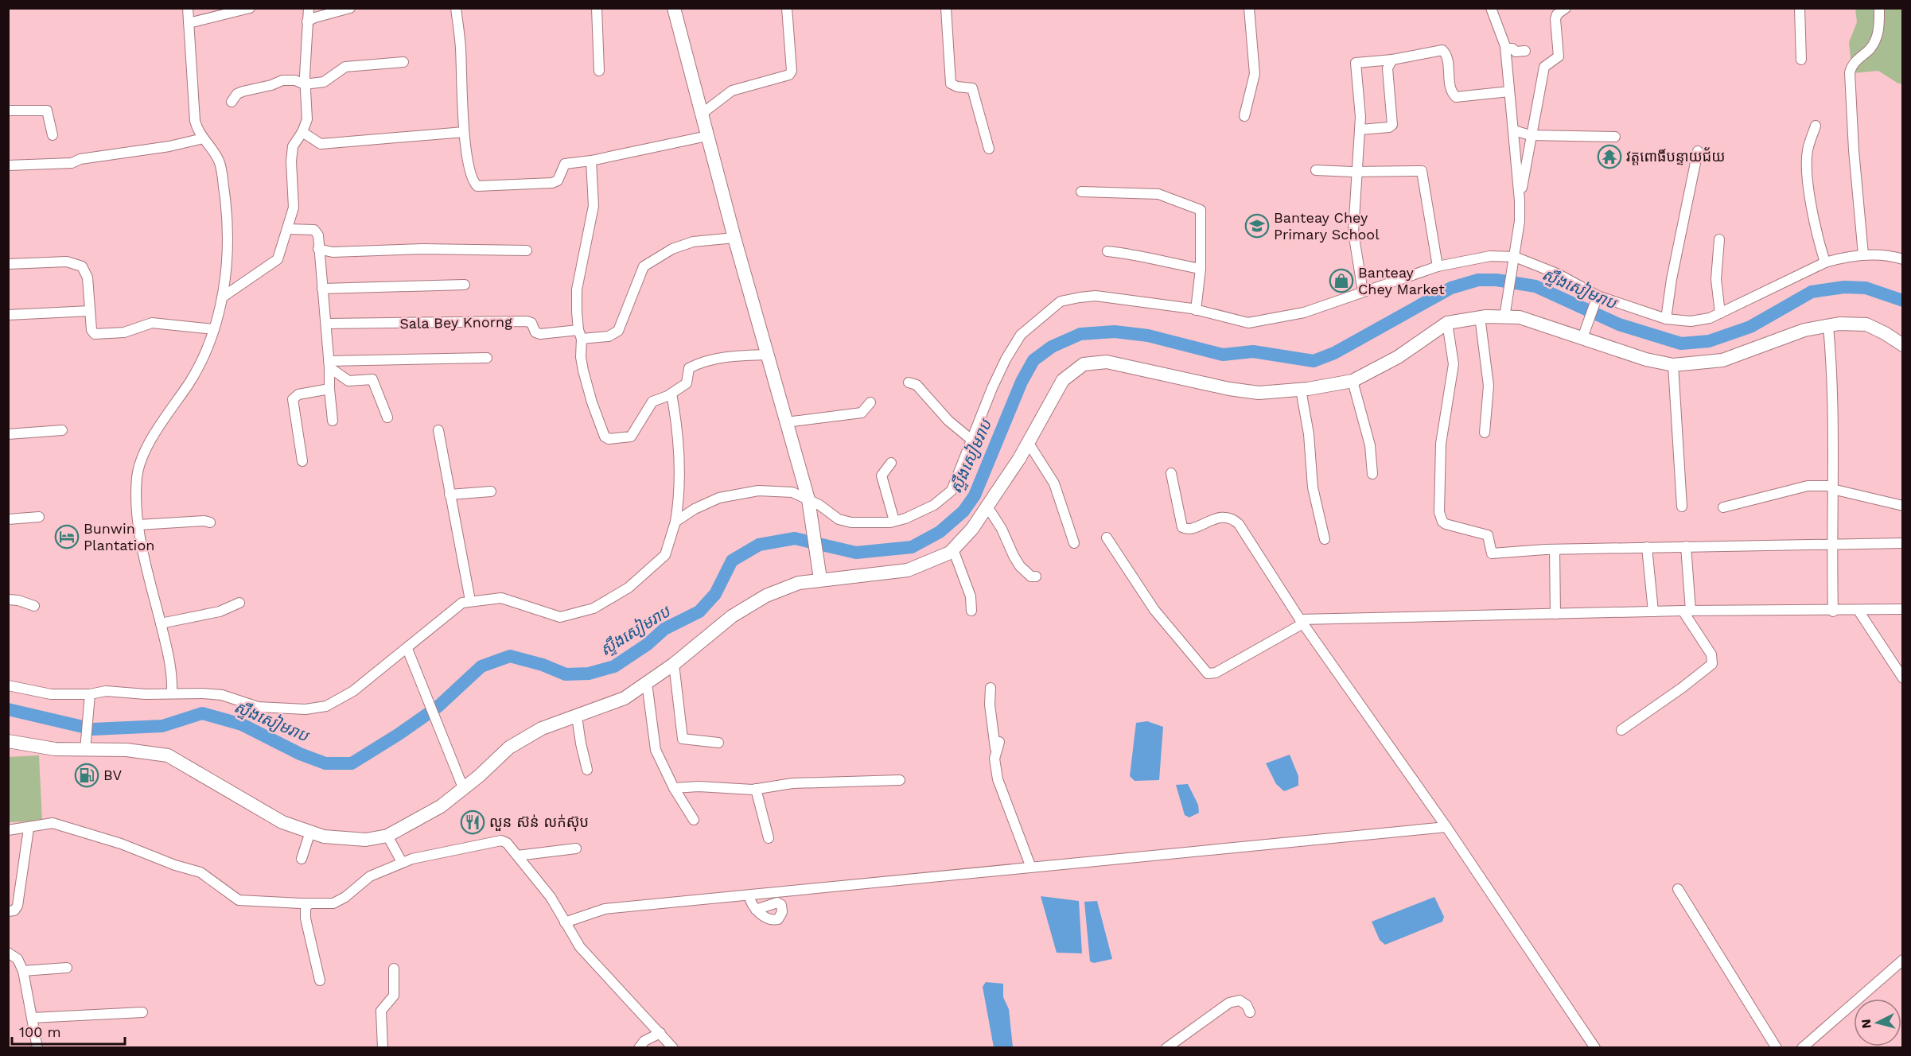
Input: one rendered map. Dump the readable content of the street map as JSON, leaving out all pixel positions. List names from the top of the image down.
{
  "streets": {
    "street": ["Sala Bey Knorng"]
  },
  "water": ["ស្ទឹងសៀមរាប"],
  "places": {
    "temple": ["វត្តពោធិ៍បន្ទាយជ័យ"],
    "school or university": ["Banteay Chey Primary School"],
    "shop": ["Banteay Chey Market"],
    "hotel": ["Bunwin Plantation"],
    "fuel station": ["BV"],
    "restaurant": ["លួន ស៊ន់ លក់ស៊ុប"]
  },
  "scale_bar": "100 m",
  "north": "left"
}
